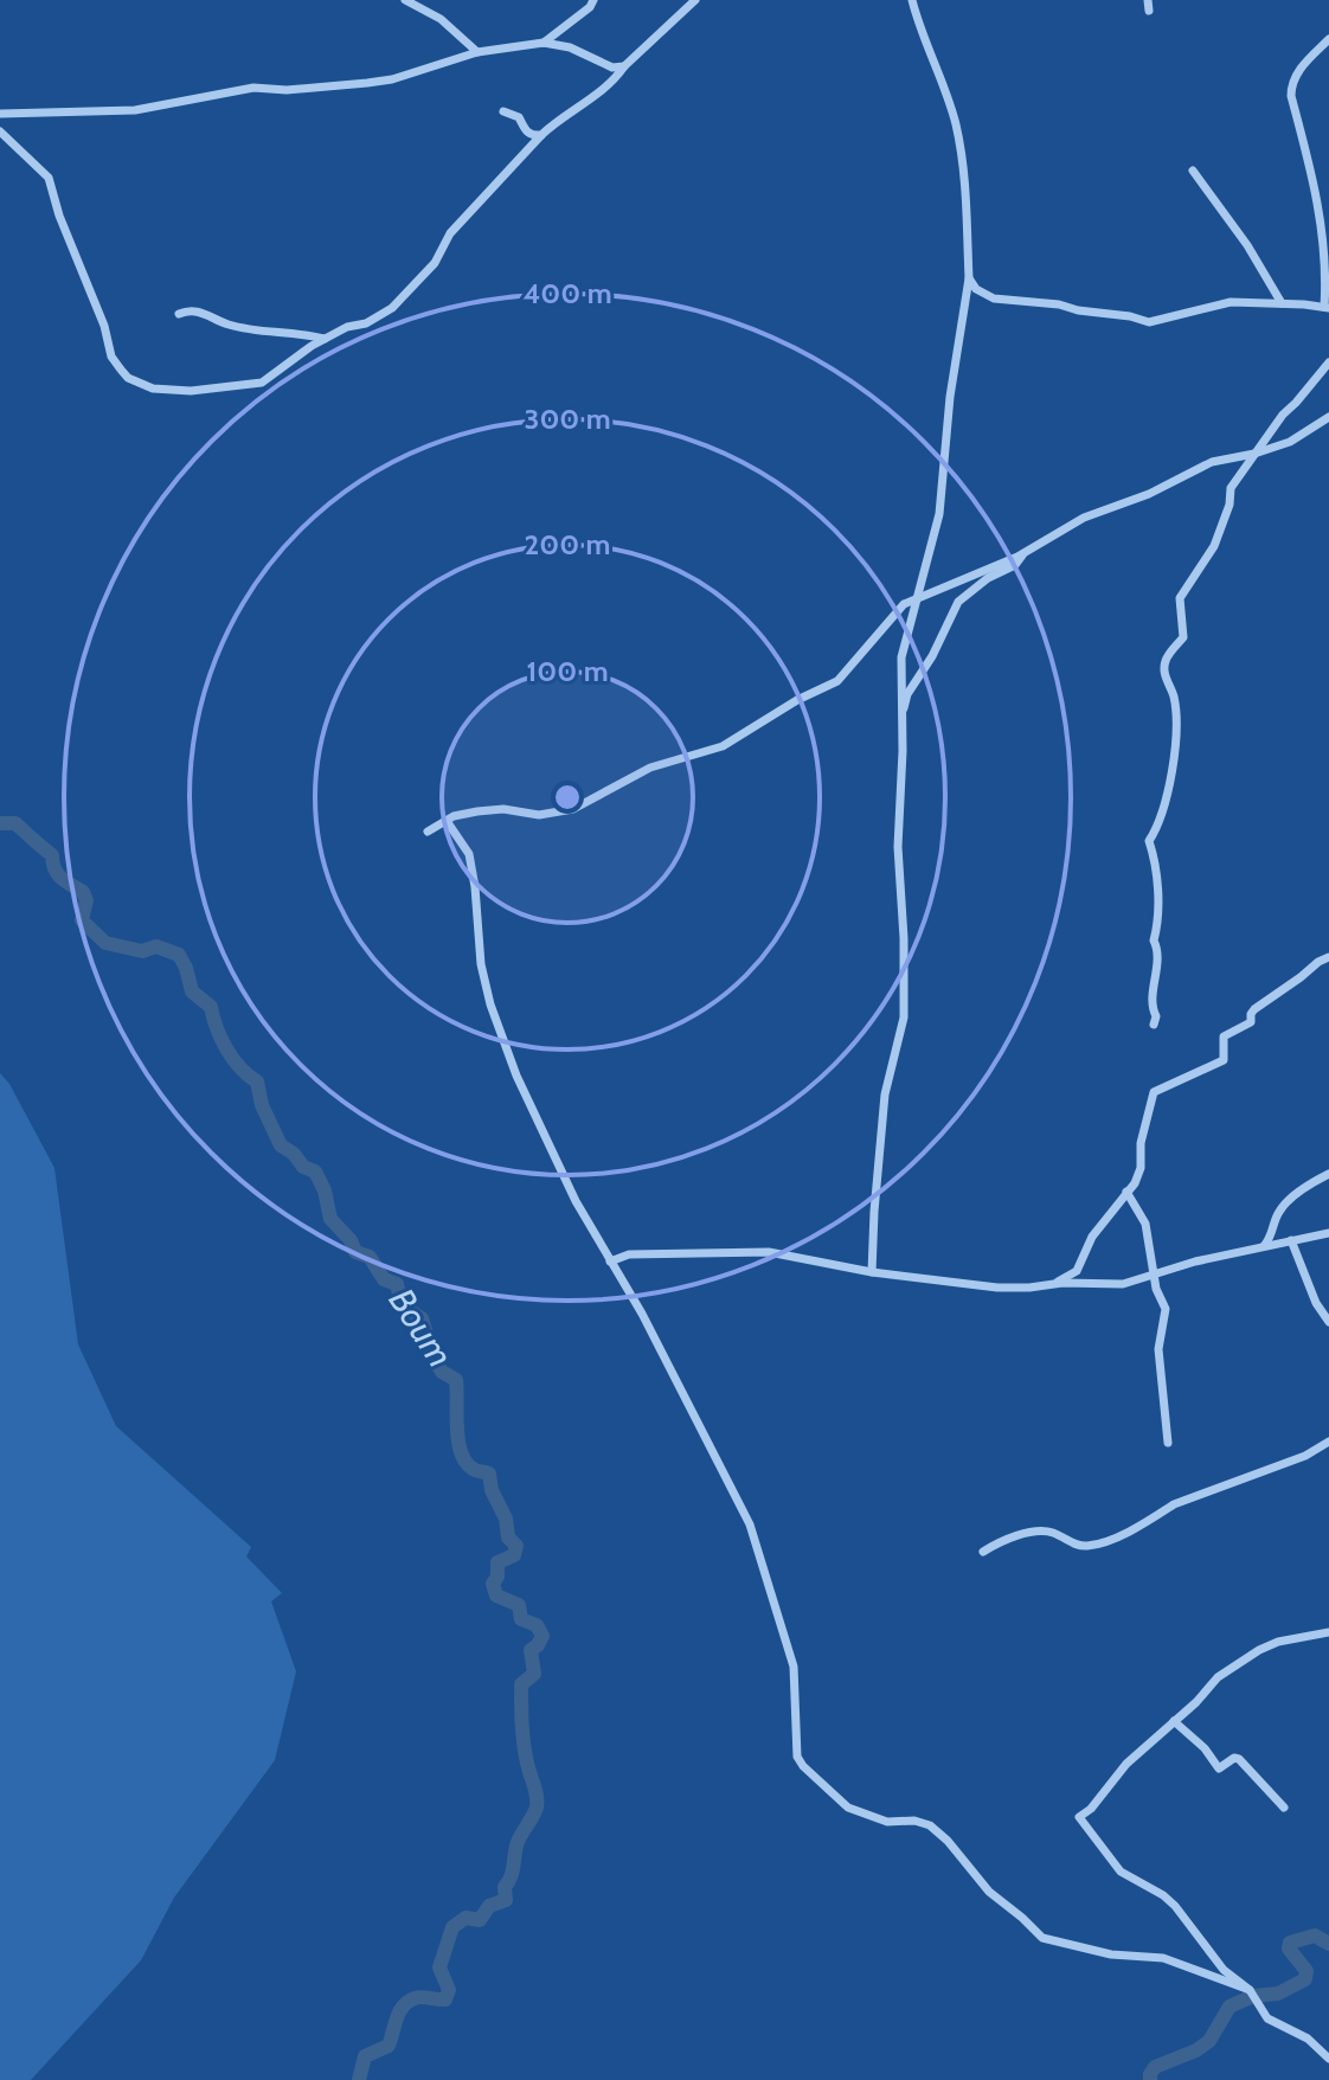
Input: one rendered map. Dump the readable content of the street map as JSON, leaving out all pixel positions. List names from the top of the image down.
{
  "water": ["Boum"],
  "rings": [
    "400 m",
    "300 m",
    "200 m",
    "100 m"
  ]
}
